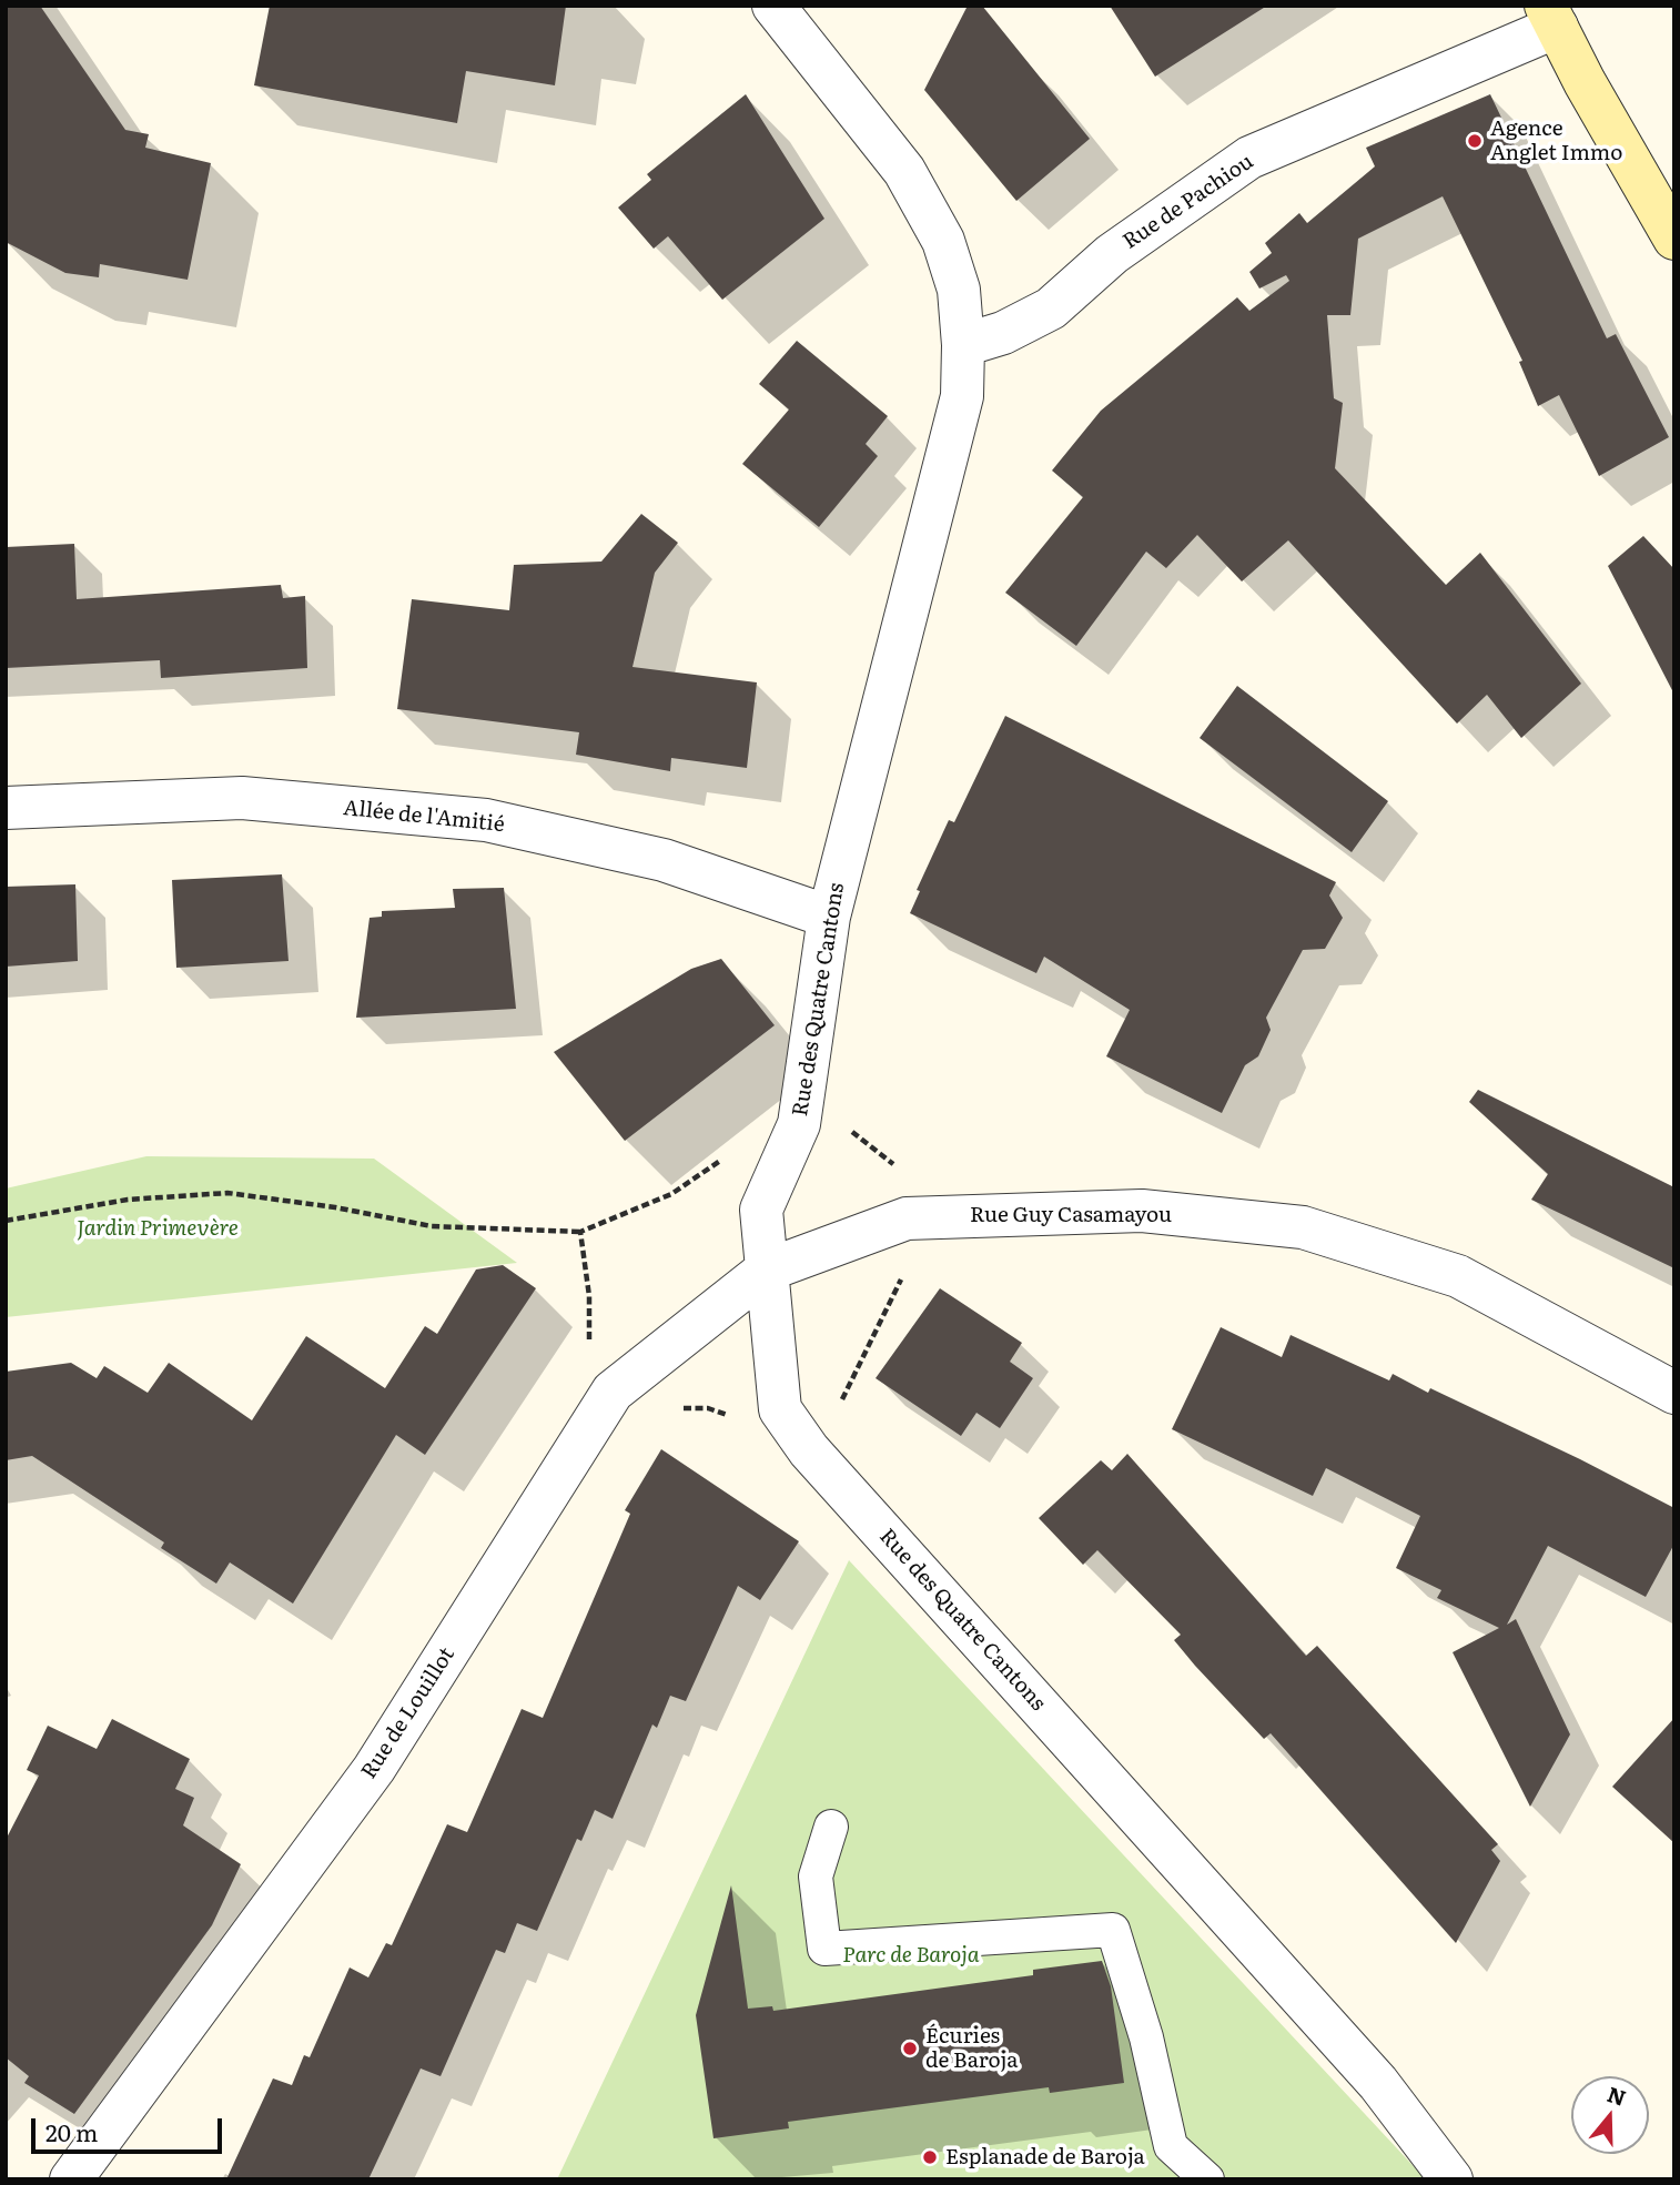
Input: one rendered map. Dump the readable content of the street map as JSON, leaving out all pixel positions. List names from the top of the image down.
{
  "streets": {
    "street": [
      "Rue de Pachiou",
      "Allée de l'Amitié",
      "Rue des Quatre Cantons",
      "Rue Guy Casamayou",
      "Rue de Louillot"
    ]
  },
  "crossings": [
    ["Rue de Pachiou", "Rue des Quatre Cantons"],
    ["Allée de l'Amitié", "Rue des Quatre Cantons"],
    ["Rue des Quatre Cantons", "Rue Guy Casamayou"],
    ["Rue des Quatre Cantons", "Rue de Louillot"],
    ["Rue Guy Casamayou", "Rue de Louillot"]
  ],
  "parks": ["Jardin Primevère", "Parc de Baroja"],
  "places": ["Agence Anglet Immo", "Écuries de Baroja", "Esplanade de Baroja"],
  "scale_bar": "20 m",
  "north": "top"
}
